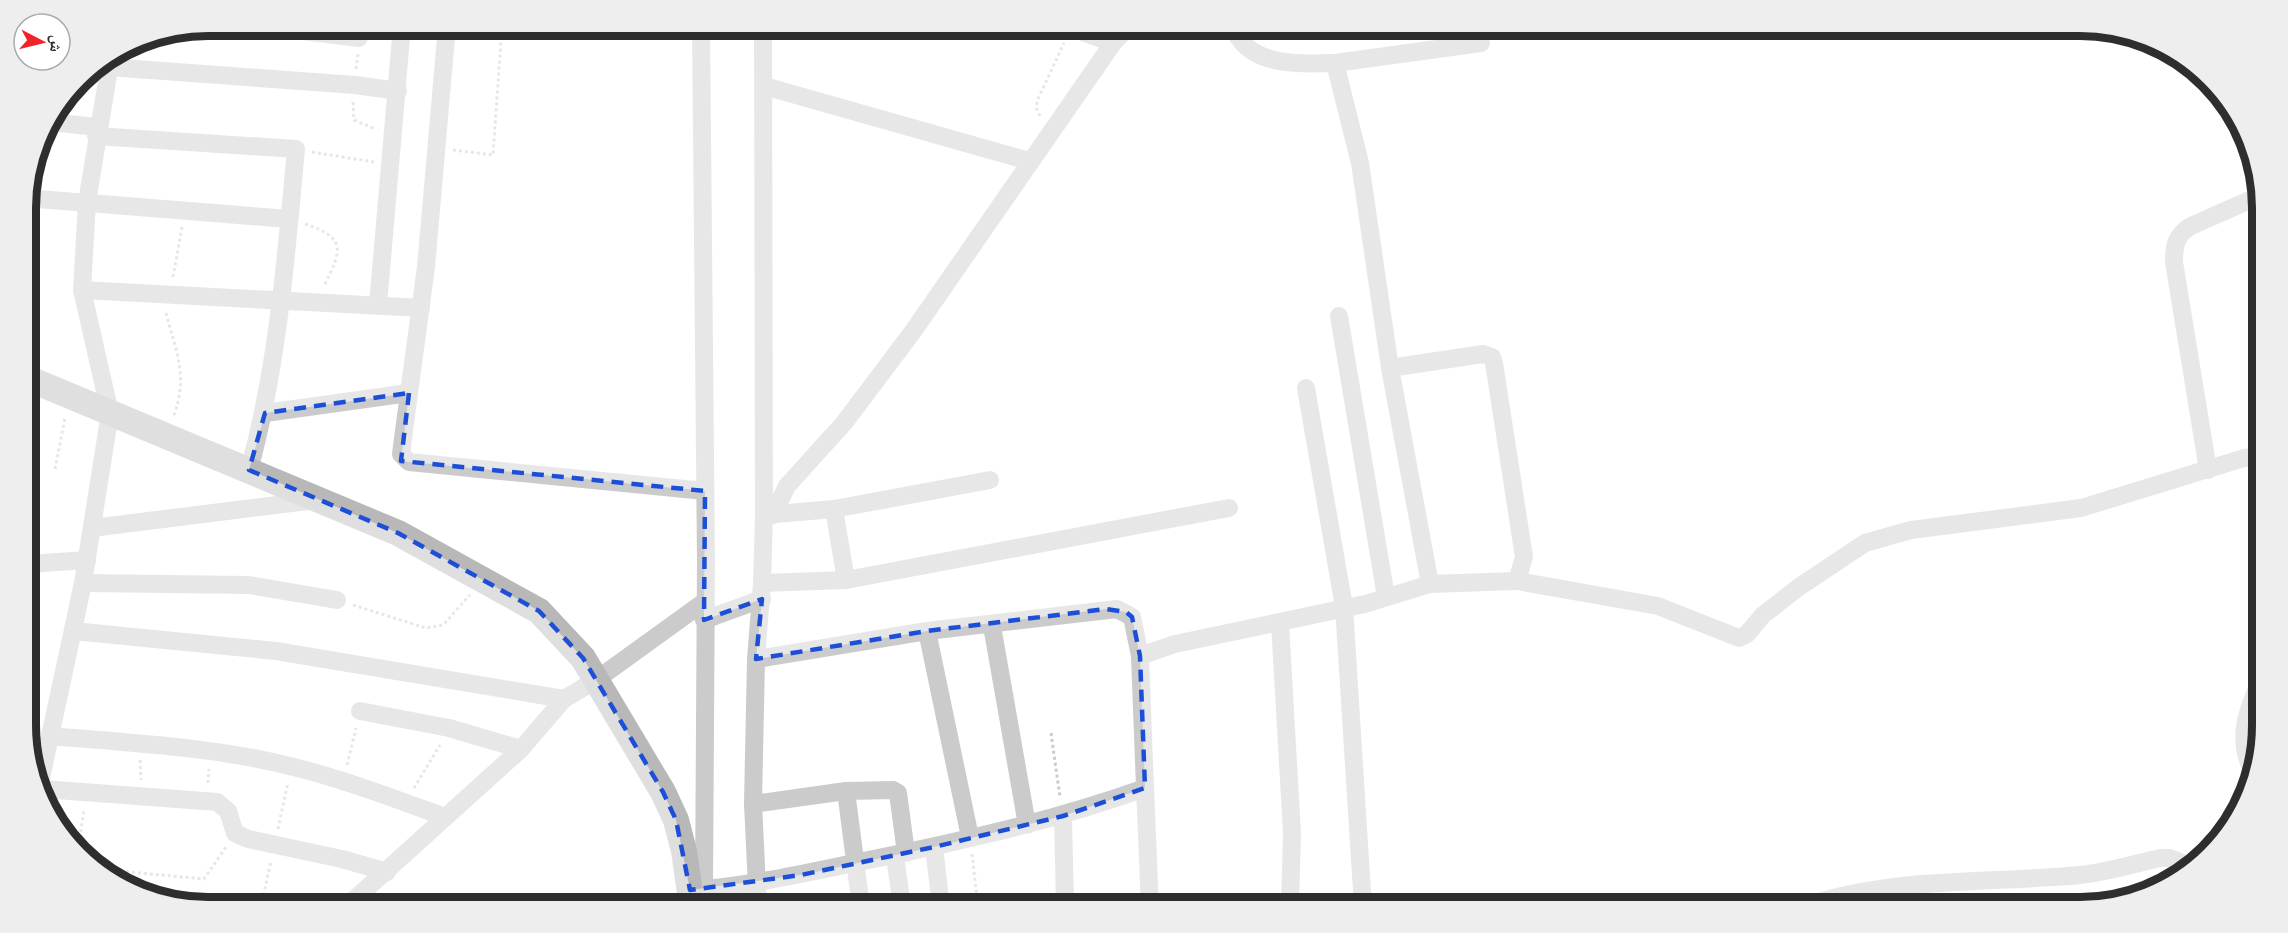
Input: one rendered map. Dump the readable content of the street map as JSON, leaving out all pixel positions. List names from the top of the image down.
{
  "north": "right"
}
